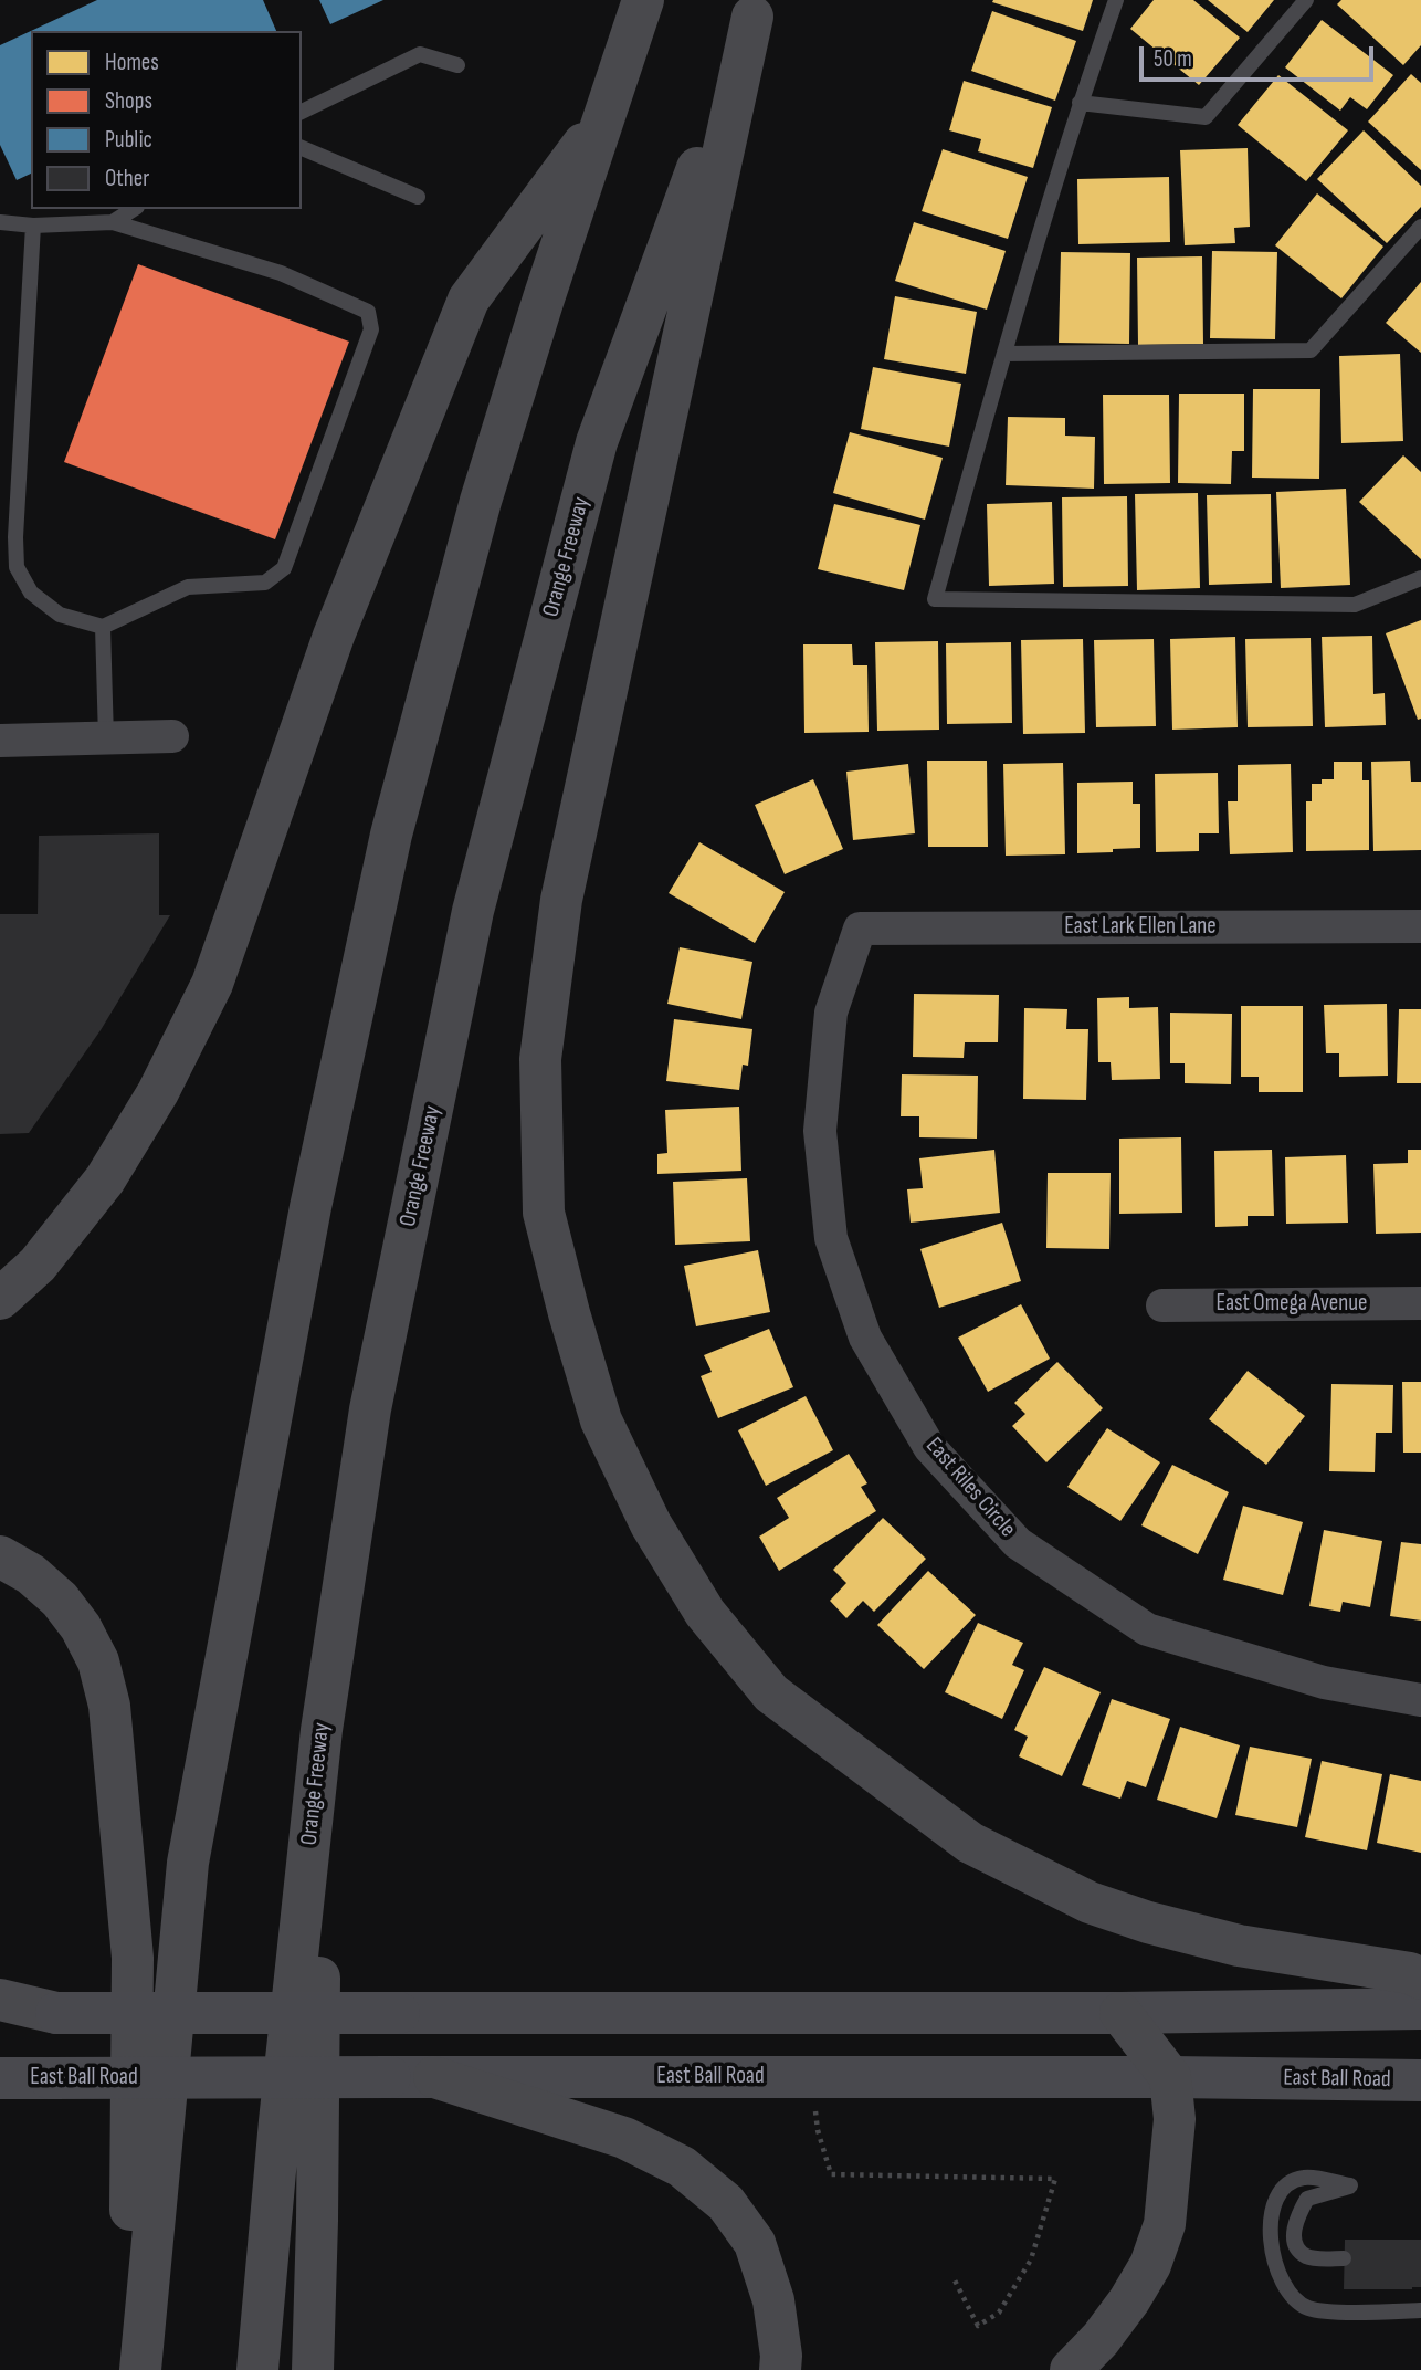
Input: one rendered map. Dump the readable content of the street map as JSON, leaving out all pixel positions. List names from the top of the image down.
{
  "streets": {
    "highway": ["Orange Freeway"],
    "main road": ["East Ball Road"],
    "street": ["East Lark Ellen Lane", "East Omega Avenue", "East Riles Circle"]
  },
  "crossings": [
    ["East Lark Ellen Lane", "East Riles Circle"]
  ],
  "legend": [
    "Homes",
    "Shops",
    "Public",
    "Other"
  ],
  "scale_bar": "50 m"
}
